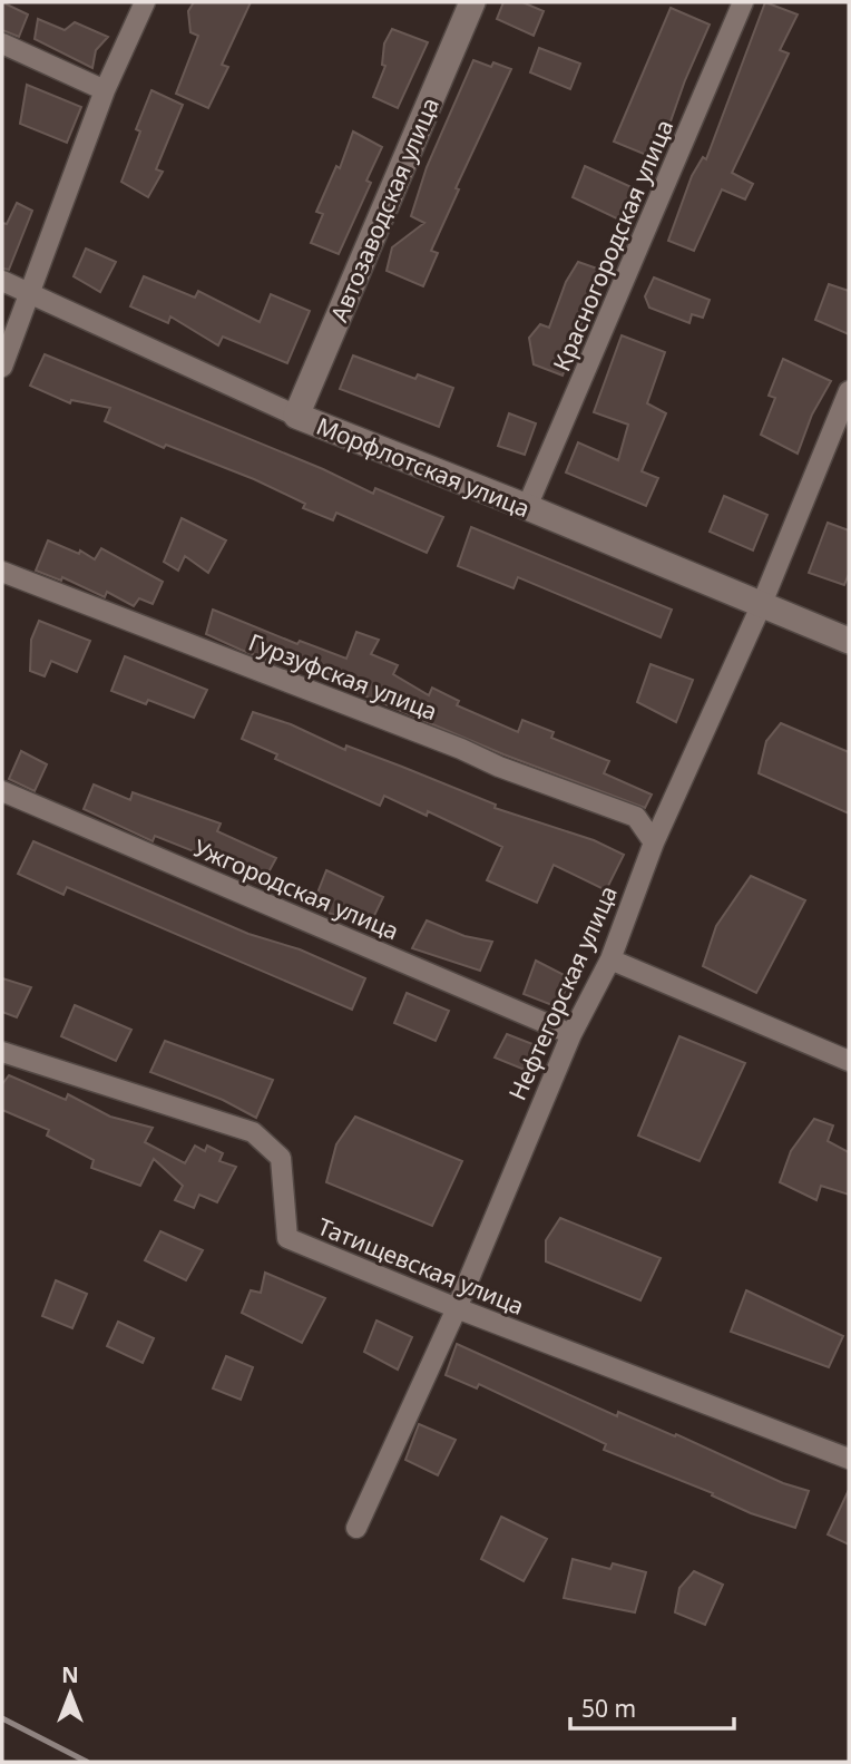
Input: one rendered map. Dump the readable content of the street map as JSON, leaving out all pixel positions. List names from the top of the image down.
{
  "streets": {
    "street": [
      "Автозаводская улица",
      "Красногородская улица",
      "Морфлотская улица",
      "Гурзуфская улица",
      "Ужгородская улица",
      "Нефтегорская улица",
      "Татищевская улица"
    ]
  },
  "crossings": [
    ["Автозаводская улица", "Морфлотская улица"],
    ["Красногородская улица", "Морфлотская улица"],
    ["Морфлотская улица", "Нефтегорская улица"],
    ["Гурзуфская улица", "Нефтегорская улица"],
    ["Ужгородская улица", "Нефтегорская улица"],
    ["Нефтегорская улица", "Татищевская улица"]
  ],
  "scale_bar": "50 m",
  "north": "top"
}
